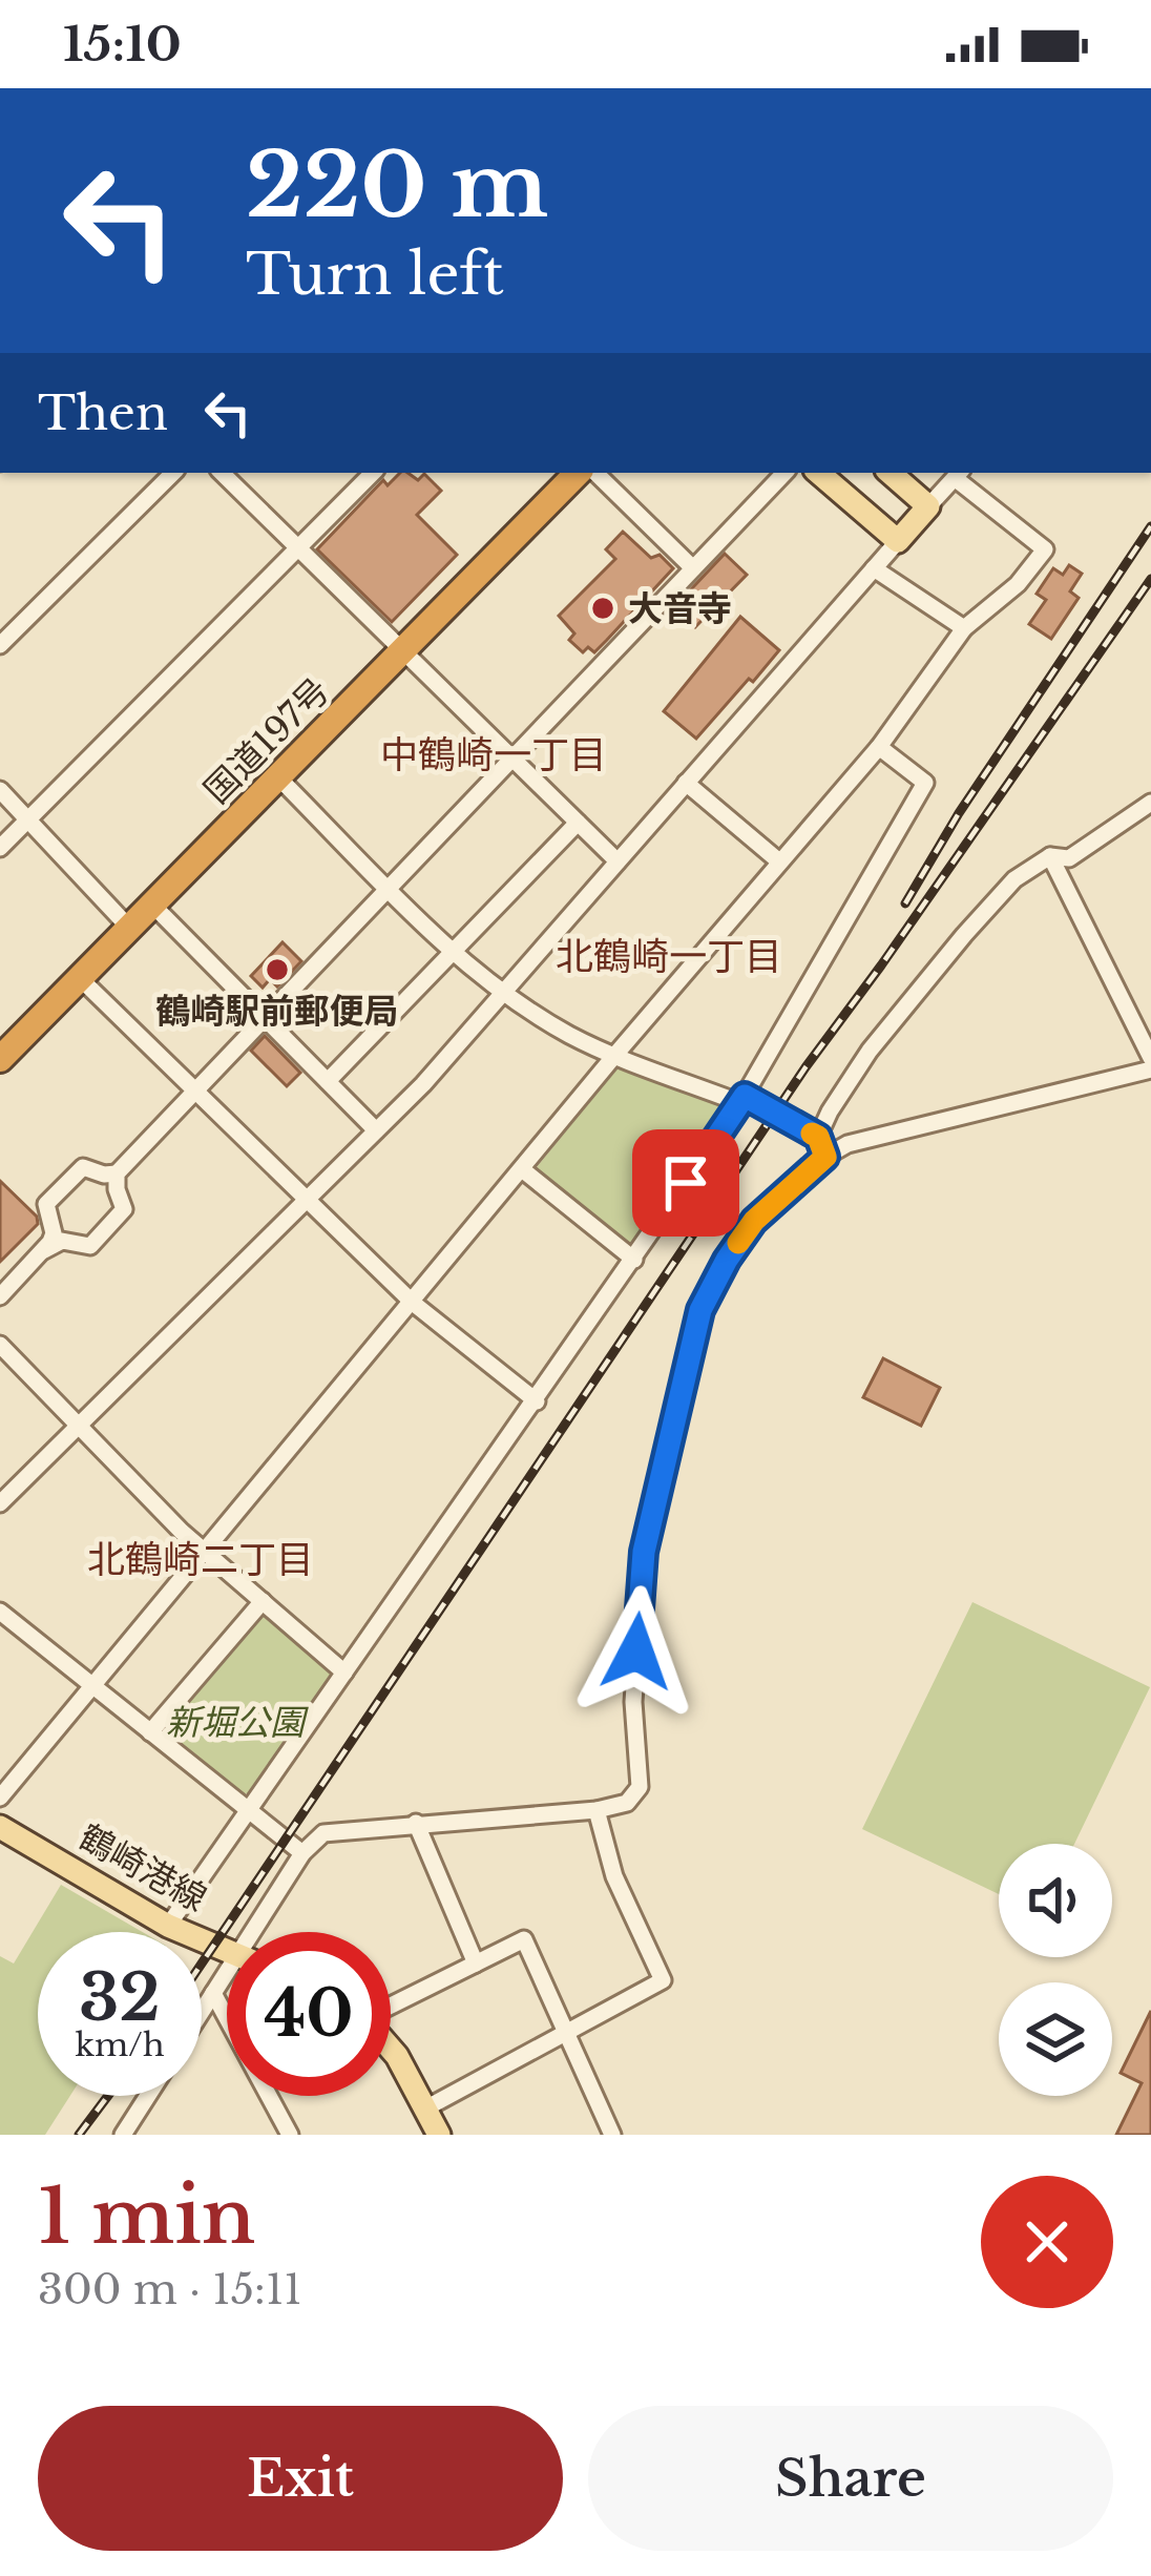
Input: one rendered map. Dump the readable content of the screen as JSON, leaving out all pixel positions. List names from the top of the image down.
{
  "streets": {
    "highway": ["国道197号"],
    "main road": ["鶴崎港線"]
  },
  "districts": ["中鶴崎一丁目", "北鶴崎一丁目", "北鶴崎二丁目"],
  "parks": ["新堀公園"],
  "places": ["大音寺", "鶴崎駅前郵便局"],
  "page": {
    "status": "15:10",
    "turn": ["220 m", "Turn left"],
    "then": "Then",
    "speed": "32 km/h",
    "limit": "40",
    "heading": ["1 min", "300 m · 15:11"],
    "buttons": ["Exit", "Share"]
  }
}
